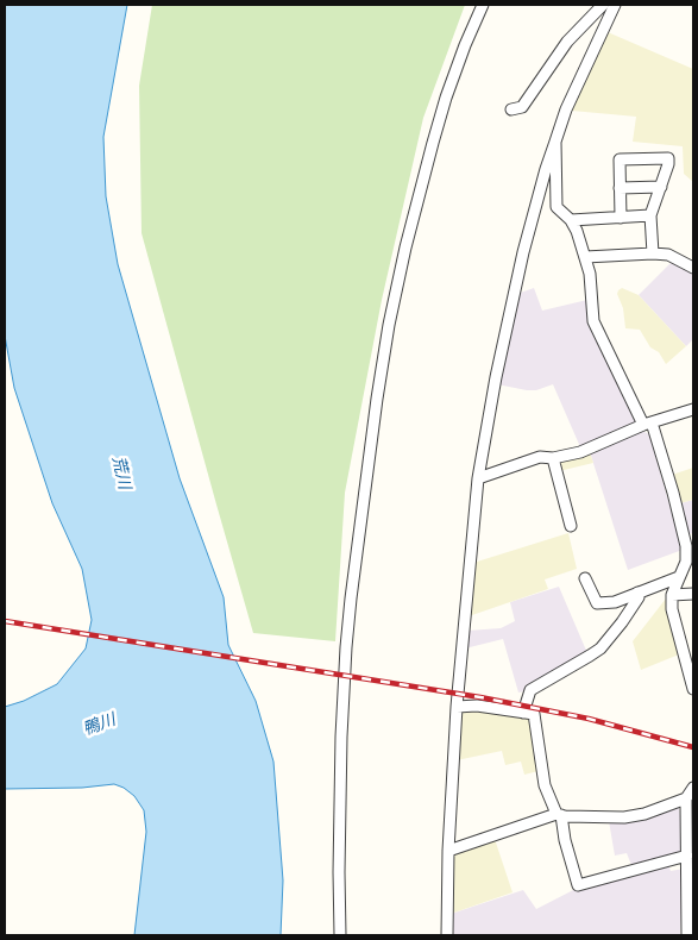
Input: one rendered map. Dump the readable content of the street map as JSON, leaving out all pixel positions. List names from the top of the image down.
{
  "water": ["荒川", "鴨川"]
}
